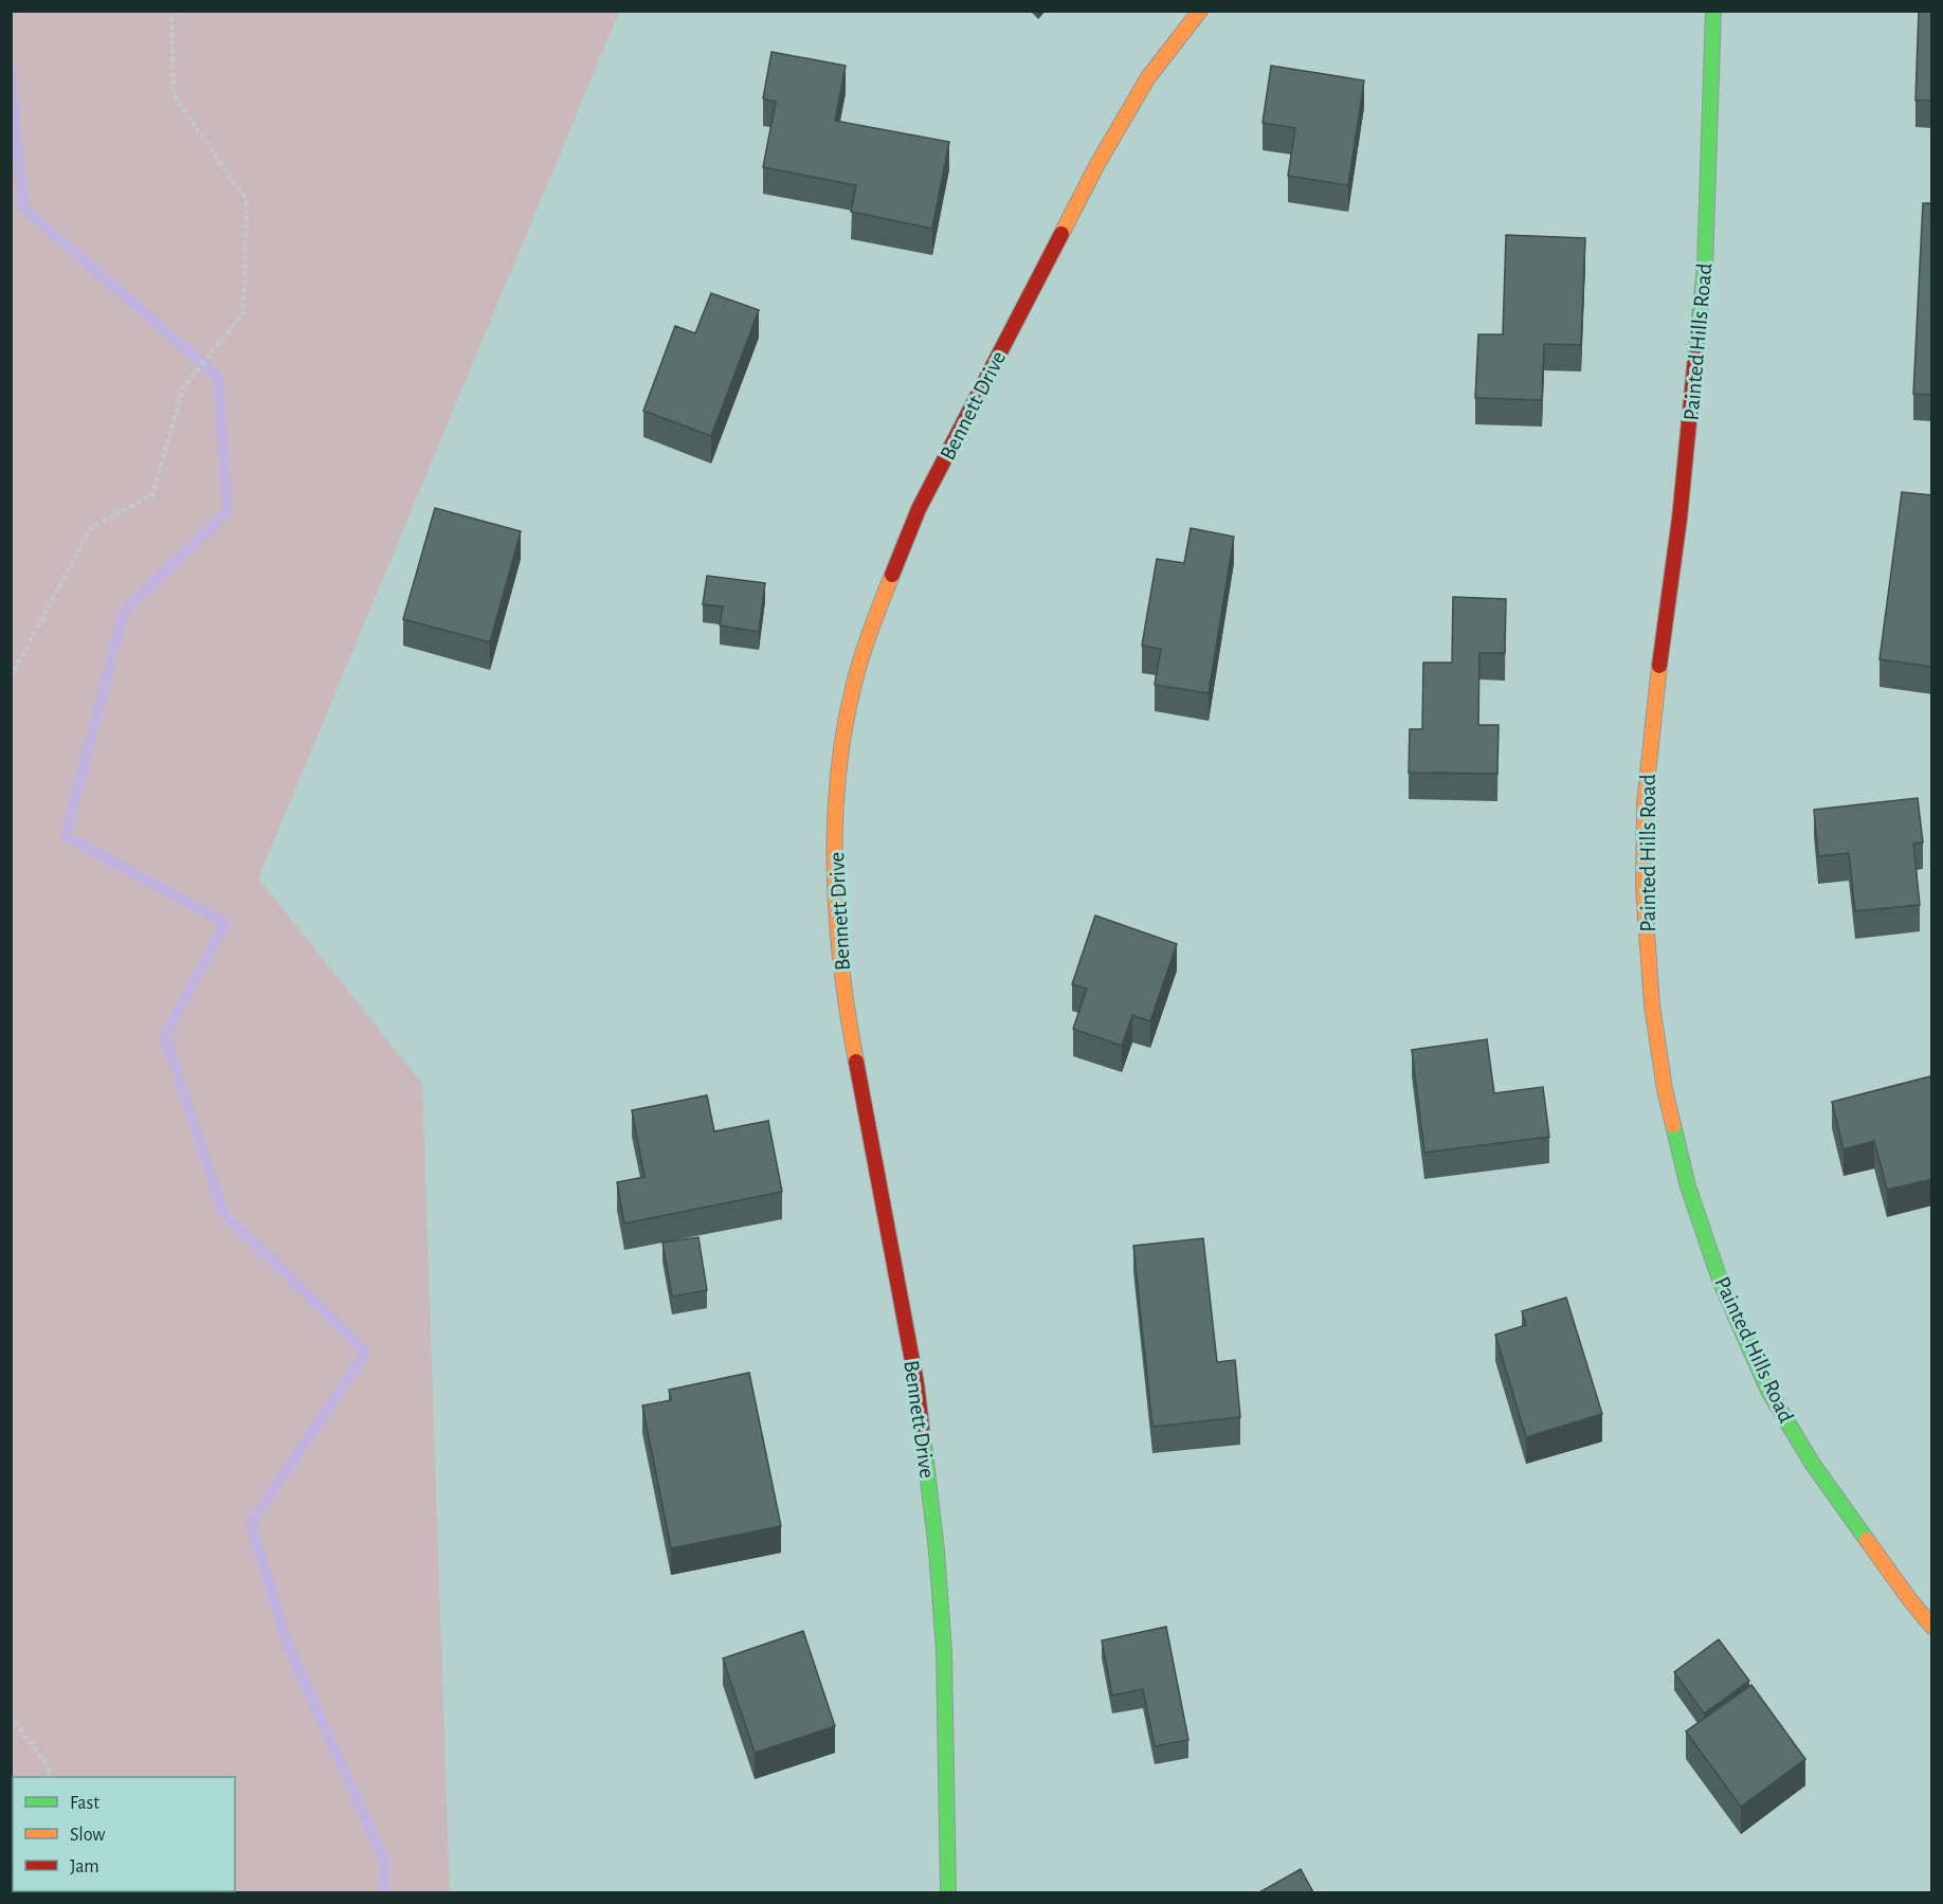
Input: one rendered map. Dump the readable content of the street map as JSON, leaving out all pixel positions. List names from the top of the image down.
{
  "streets": {
    "street": ["Painted Hills Road", "Bennett Drive"]
  },
  "legend": ["Fast", "Slow", "Jam"]
}
